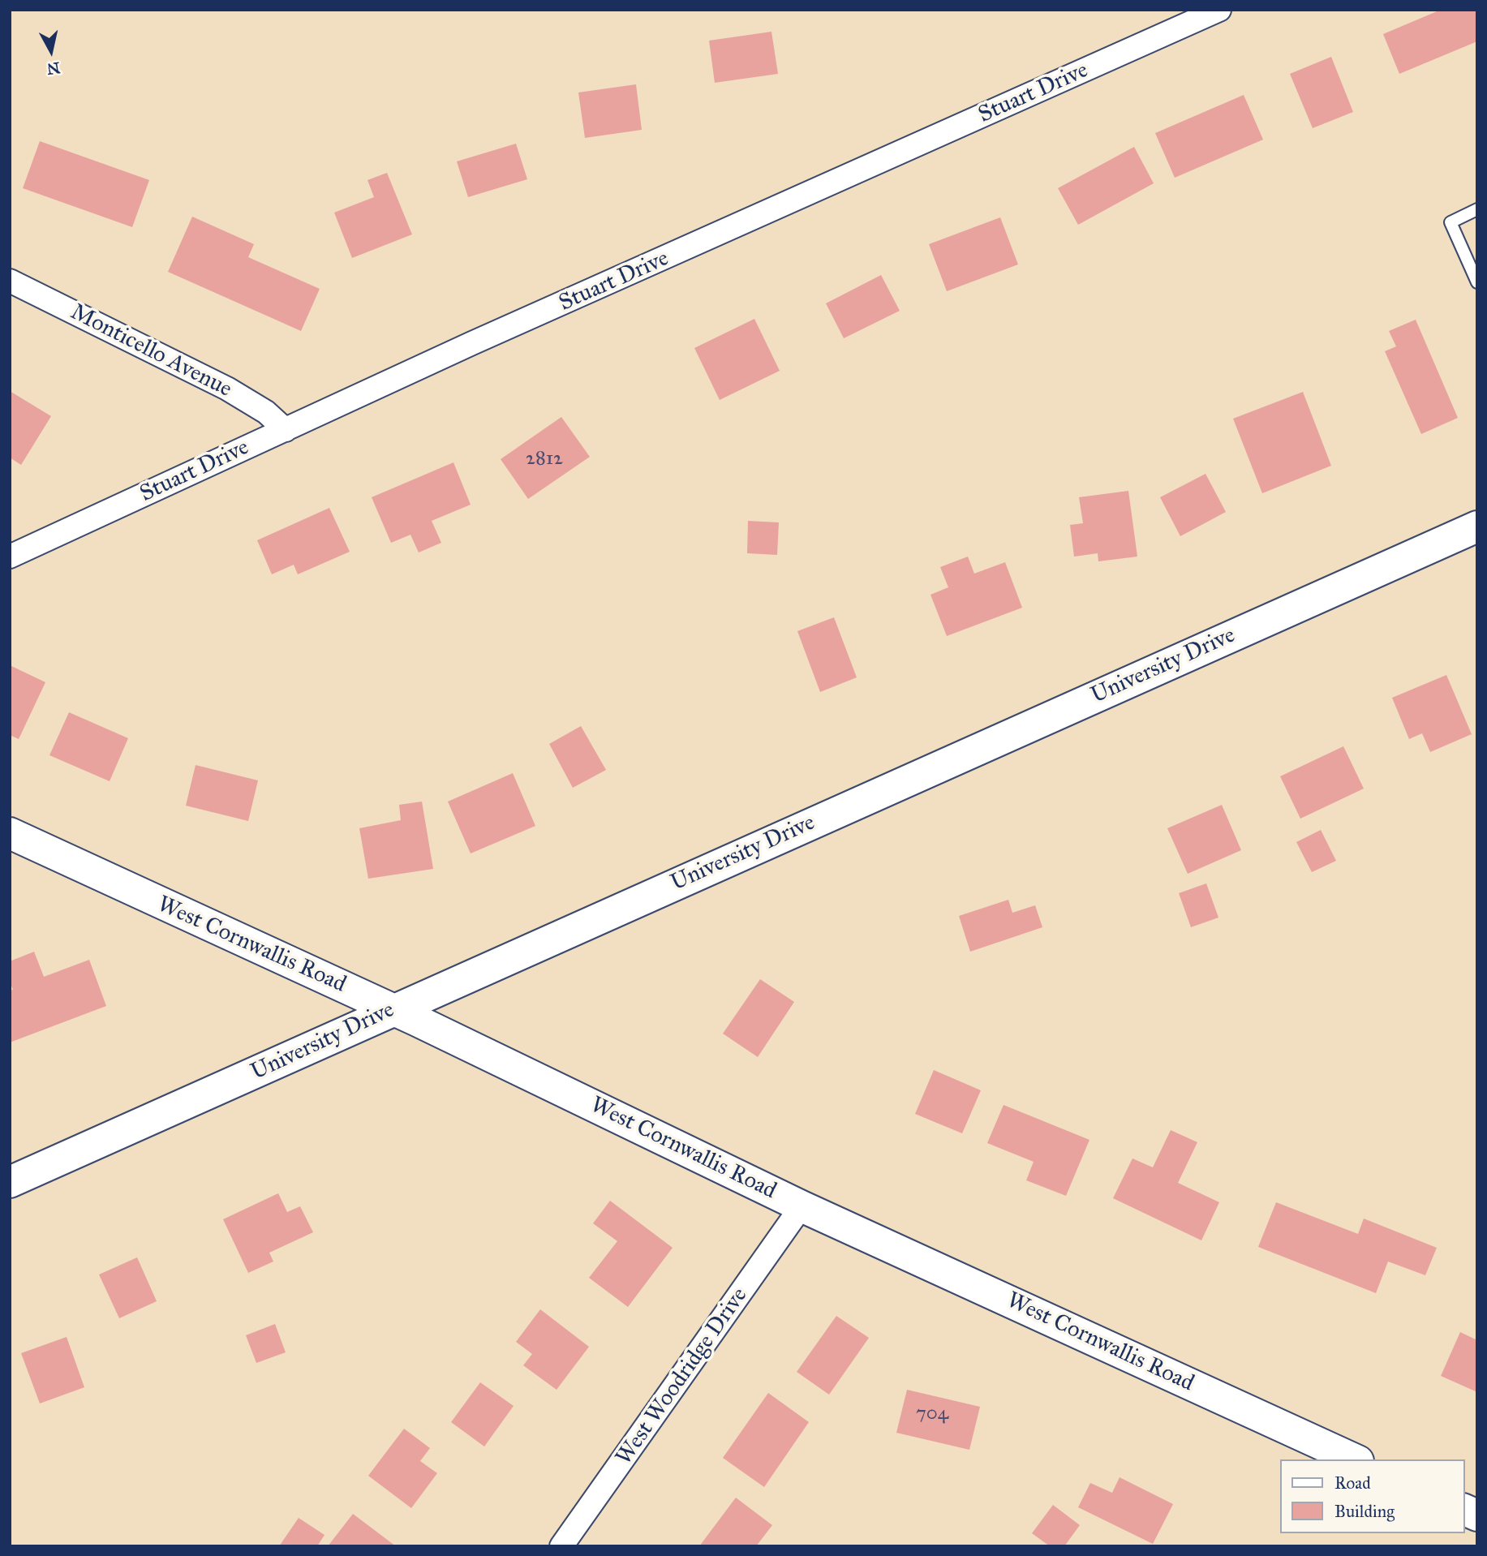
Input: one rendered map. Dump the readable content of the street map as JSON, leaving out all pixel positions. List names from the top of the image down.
{
  "streets": {
    "street": [
      "Stuart Drive",
      "Monticello Avenue",
      "University Drive",
      "West Cornwallis Road",
      "West Woodridge Drive"
    ]
  },
  "crossings": [
    ["Stuart Drive", "Monticello Avenue"],
    ["University Drive", "West Cornwallis Road"],
    ["West Cornwallis Road", "West Woodridge Drive"]
  ],
  "house_numbers": ["2812", "704"],
  "legend": ["Road", "Building"],
  "north": "bottom"
}
